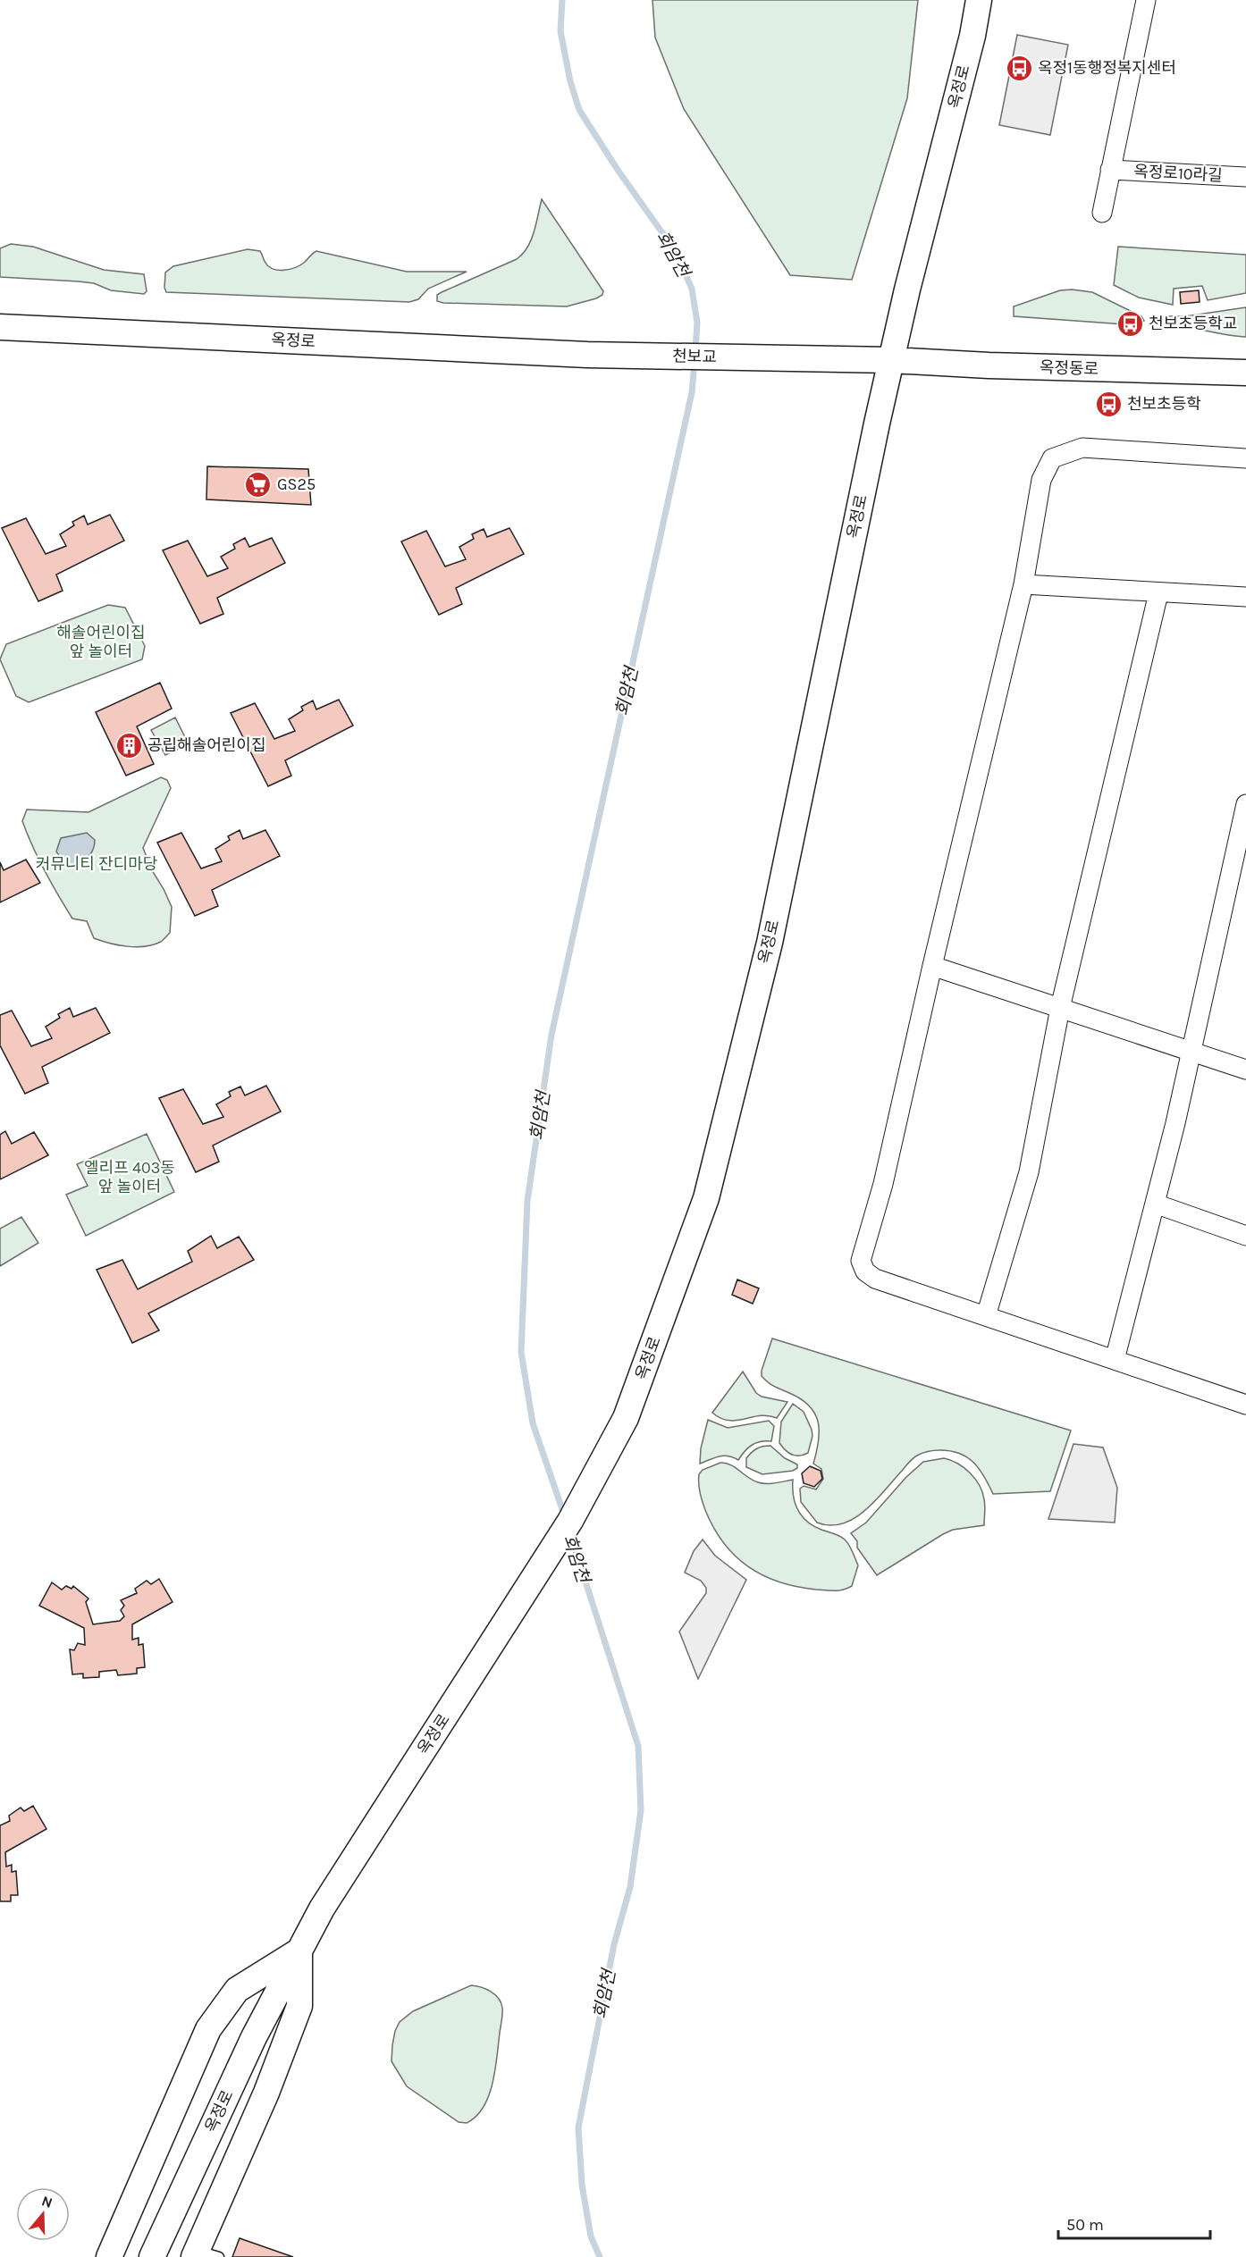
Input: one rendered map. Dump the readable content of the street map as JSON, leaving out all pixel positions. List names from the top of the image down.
{
  "streets": {
    "main road": ["옥정로", "천보교", "옥정동로"],
    "street": ["옥정로10라길"]
  },
  "crossings": [
    ["옥정로", "천보교"],
    ["옥정로", "옥정동로"],
    ["천보교", "옥정동로"]
  ],
  "water": ["회암천"],
  "parks": ["해솔어린이집 앞 놀이터", "커뮤니티 잔디마당", "엘리프 403동 앞 놀이터"],
  "places": {
    "bus stop": ["옥정1동행정복지센터", "천보초등학교", "천보초등학"],
    "supermarket": ["GS25"],
    "building": ["공립해솔어린이집"]
  },
  "scale_bar": "50 m",
  "north": "top"
}
